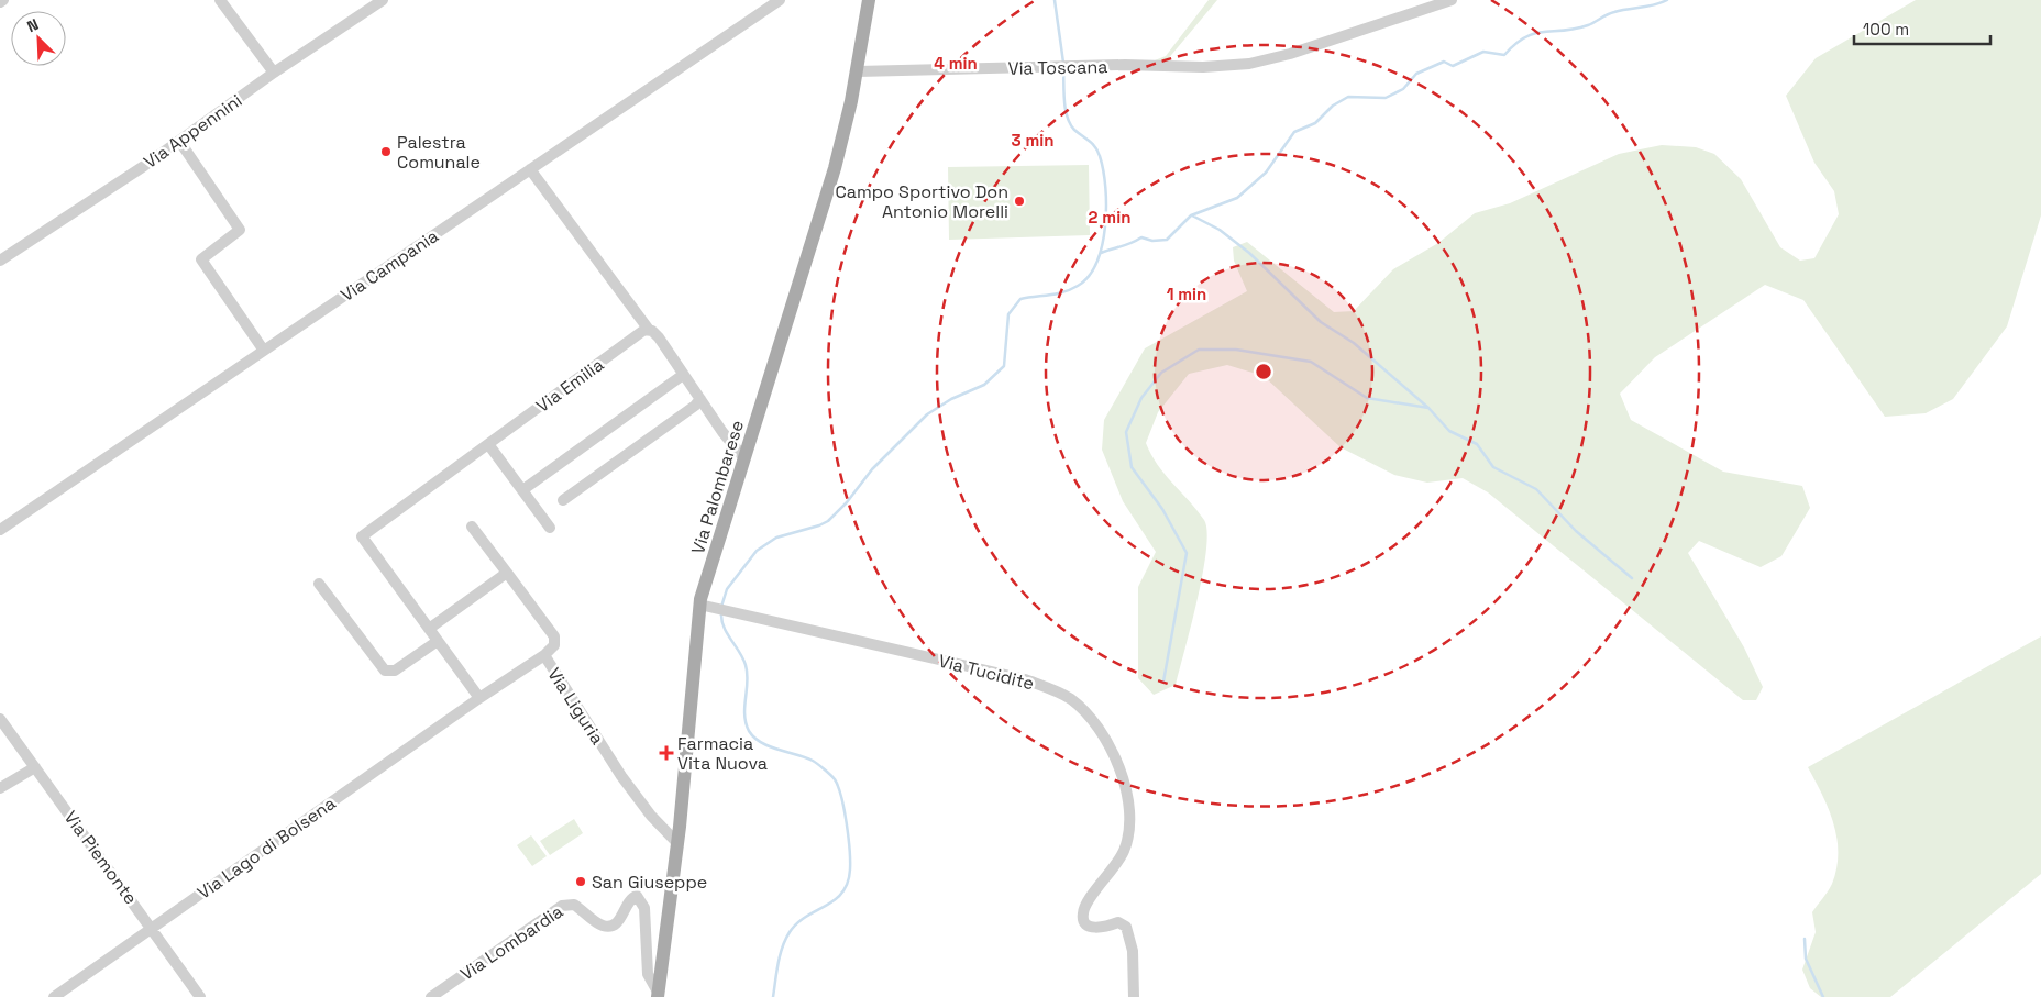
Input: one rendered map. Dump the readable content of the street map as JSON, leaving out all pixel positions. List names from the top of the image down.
{
  "streets": {
    "main road": ["Via Palombarese"],
    "street": [
      "Via Toscana",
      "Via Appennini",
      "Via Campania",
      "Via Emilia",
      "Via Tucidite",
      "Via Liguria",
      "Via Lago di Bolsena",
      "Via Piemonte",
      "Via Lombardia"
    ]
  },
  "crossings": [
    ["Via Toscana", "Via Palombarese"],
    ["Via Palombarese", "Via Tucidite"],
    ["Via Palombarese", "Via Liguria"],
    ["Via Palombarese", "Via Lombardia"],
    ["Via Liguria", "Via Lago di Bolsena"],
    ["Via Lago di Bolsena", "Via Piemonte"]
  ],
  "places": {
    "other": ["Palestra Comunale", "Campo Sportivo Don Antonio Morelli", "San Giuseppe"],
    "health": ["Farmacia Vita Nuova"]
  },
  "scale_bar": "100 m",
  "north": "top left",
  "rings": [
    "4 min",
    "3 min",
    "2 min",
    "1 min"
  ]
}
